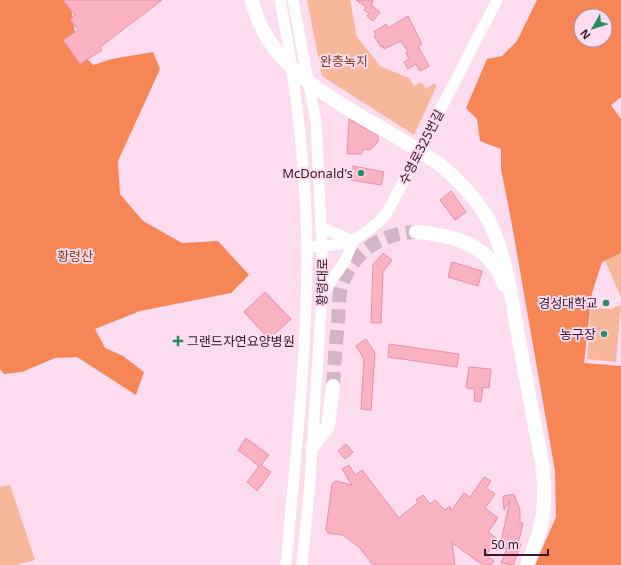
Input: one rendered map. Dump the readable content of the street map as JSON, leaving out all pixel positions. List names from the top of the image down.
{
  "streets": {
    "main road": ["수영로325번길", "황령대로"]
  },
  "crossings": [
    ["수영로325번길", "황령대로"]
  ],
  "parks": ["완층녹지", "황령산"],
  "places": {
    "other": ["McDonald's", "경성대학교", "농구장"],
    "health": ["그랜드자연요양병원"]
  },
  "scale_bar": "50 m",
  "north": "bottom left"
}
